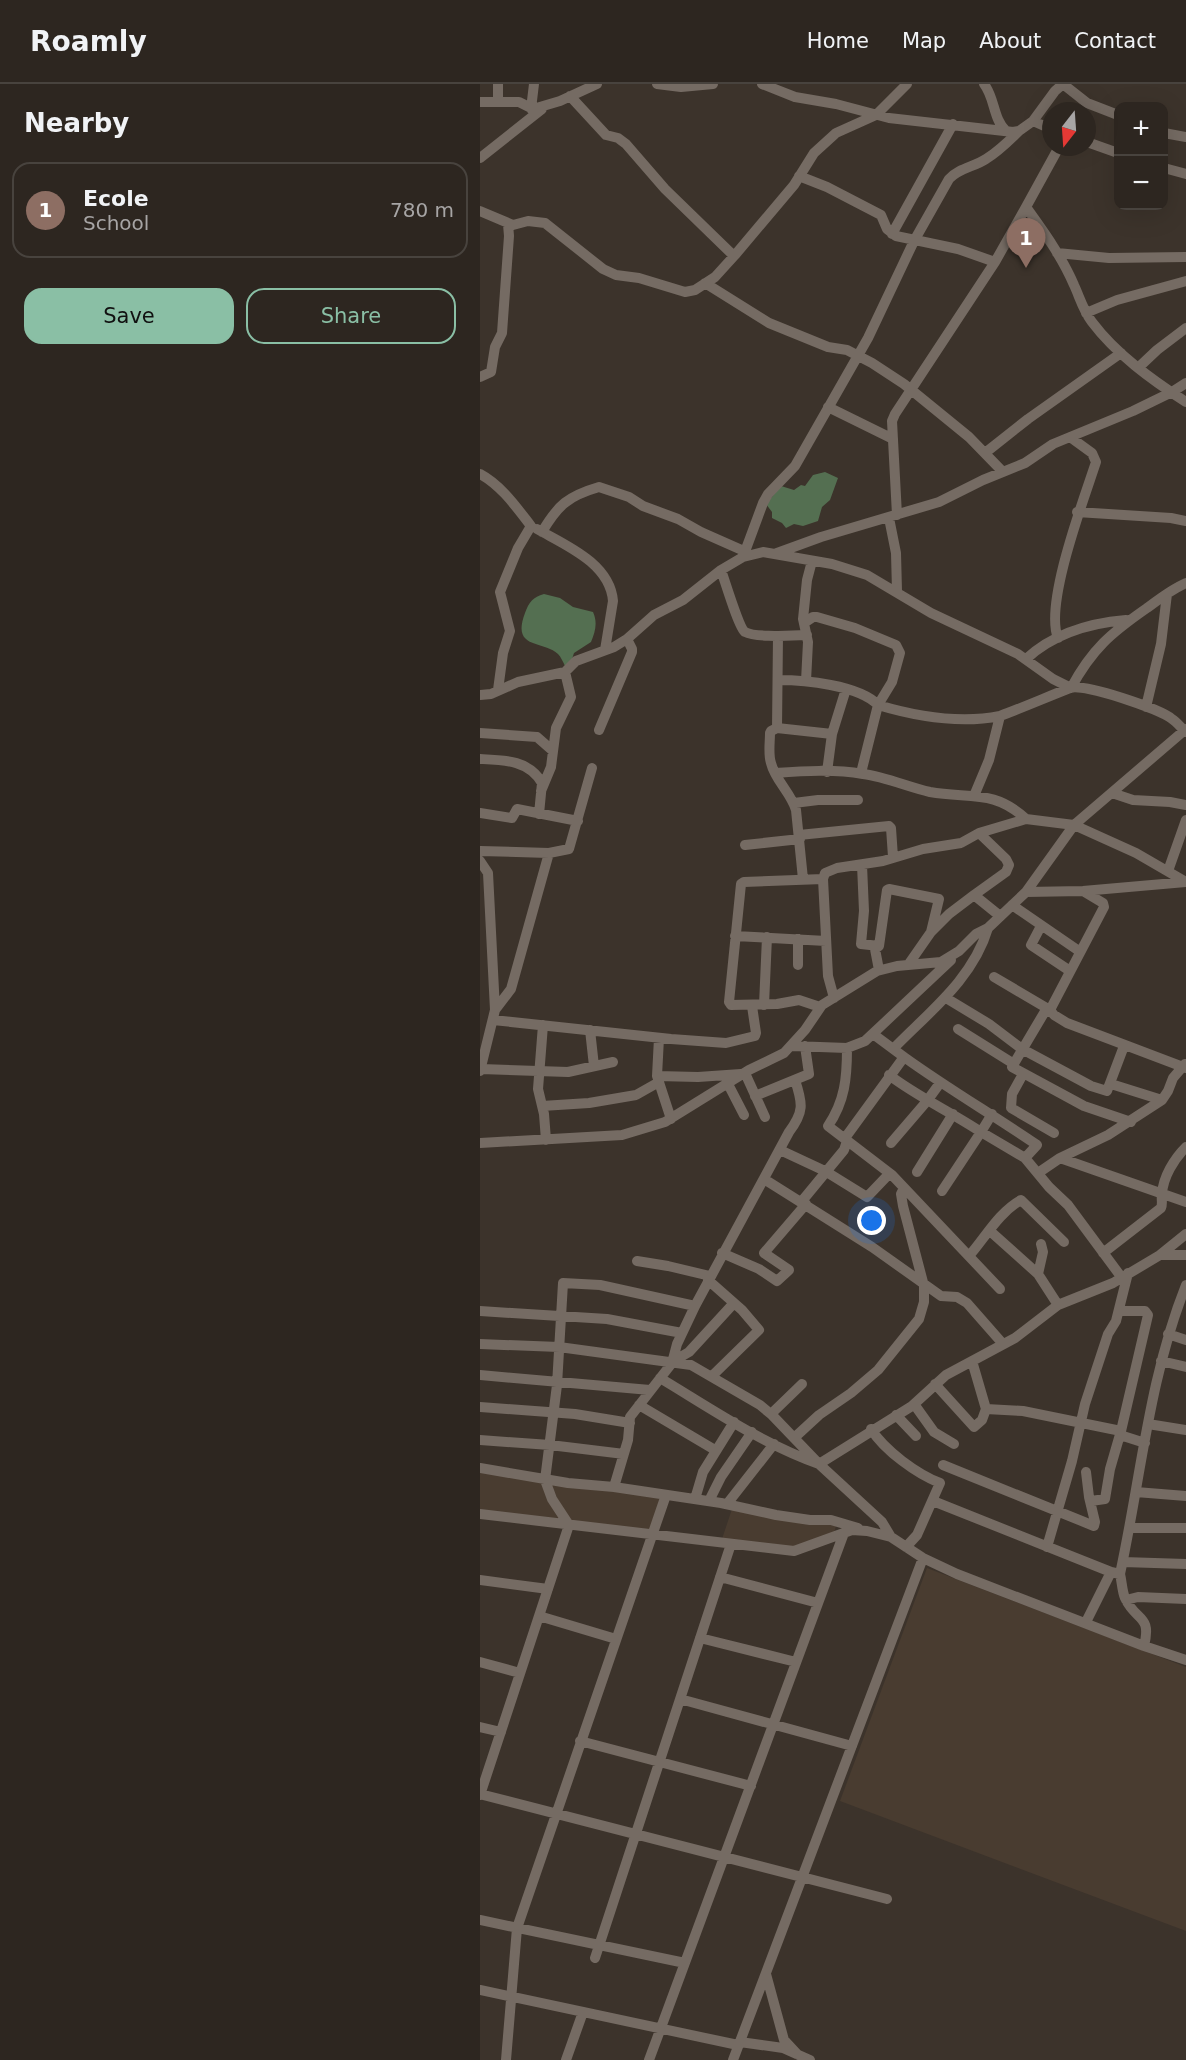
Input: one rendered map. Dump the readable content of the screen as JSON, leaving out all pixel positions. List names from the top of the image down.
{
  "north": "bottom",
  "page": {
    "header": "Roamly",
    "nav": [
      "Home",
      "Map",
      "About",
      "Contact"
    ],
    "heading": "Nearby",
    "map_buttons": ["+", "−"],
    "list": [
      {
        "mark": "1",
        "name": "Ecole",
        "note": "School",
        "value": "780 m"
      }
    ],
    "pins": "1",
    "buttons": ["Save", "Share"]
  }
}
